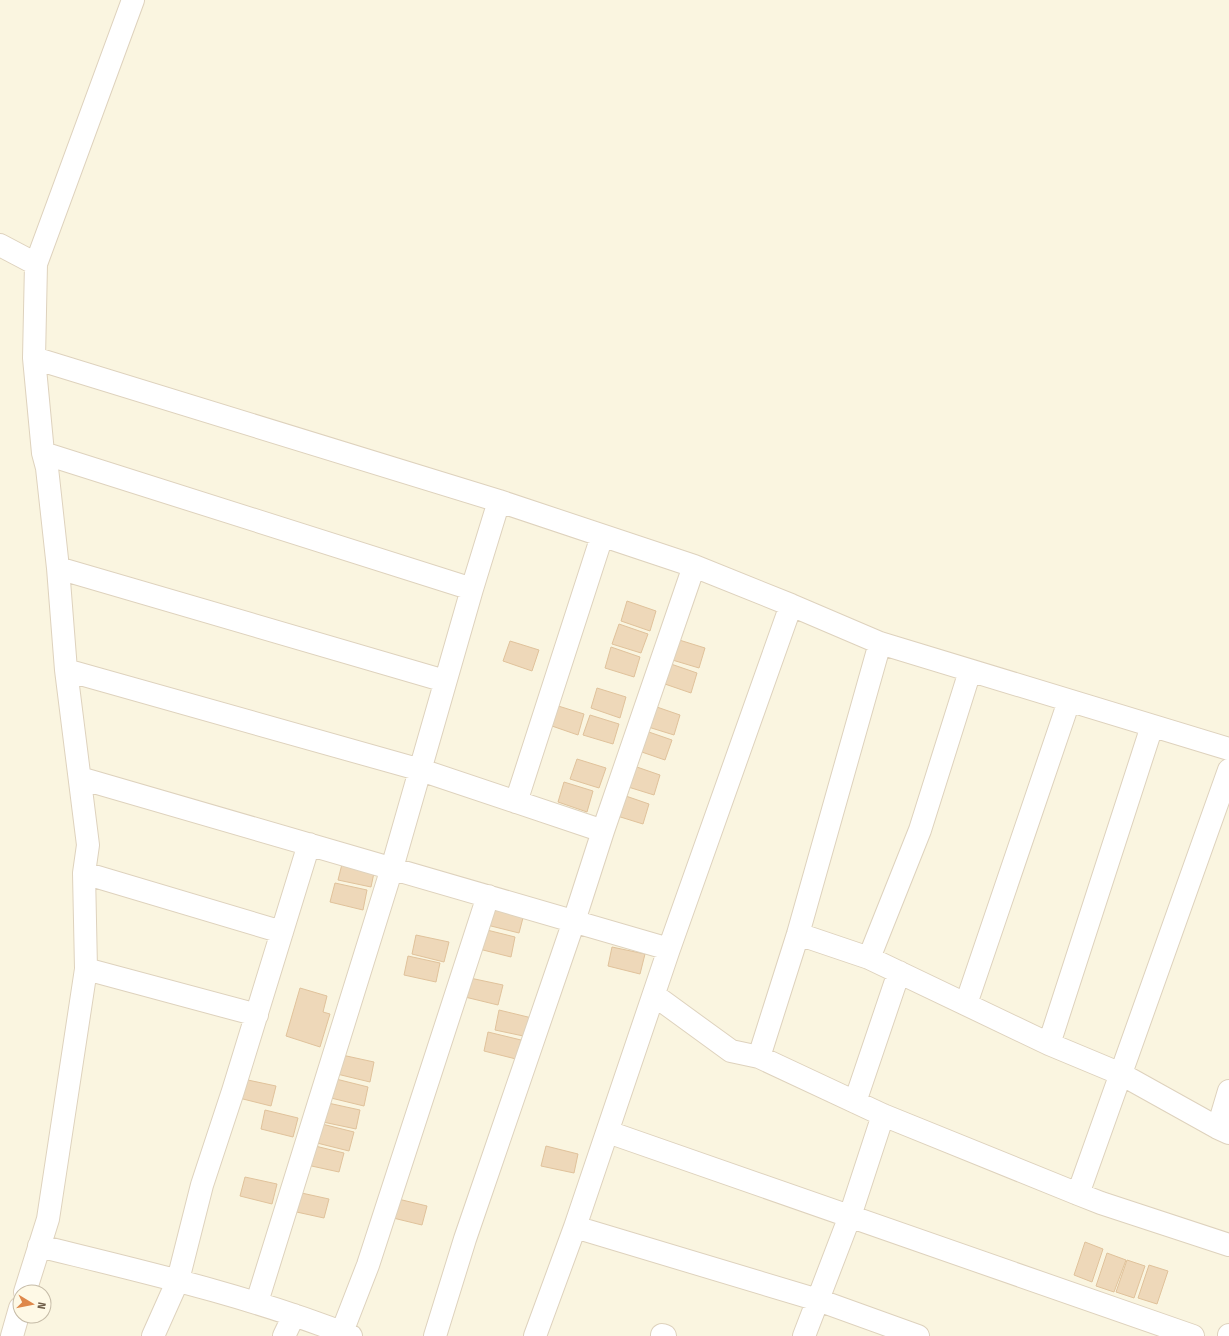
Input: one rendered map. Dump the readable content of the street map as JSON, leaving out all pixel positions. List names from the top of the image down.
{
  "north": "right"
}
